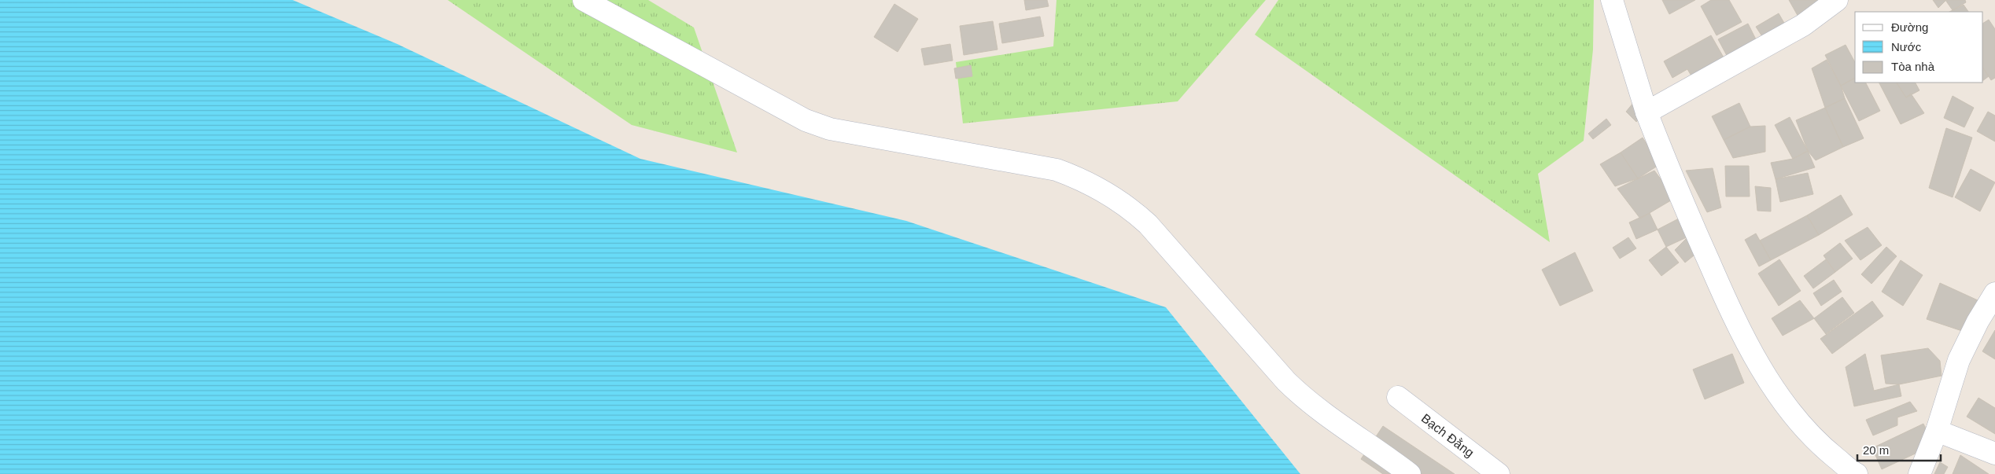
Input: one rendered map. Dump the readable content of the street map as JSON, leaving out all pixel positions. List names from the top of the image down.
{
  "streets": {
    "street": ["Bạch Đằng"]
  },
  "legend": ["Đường", "Nước", "Tòa nhà"],
  "scale_bar": "20 m"
}
